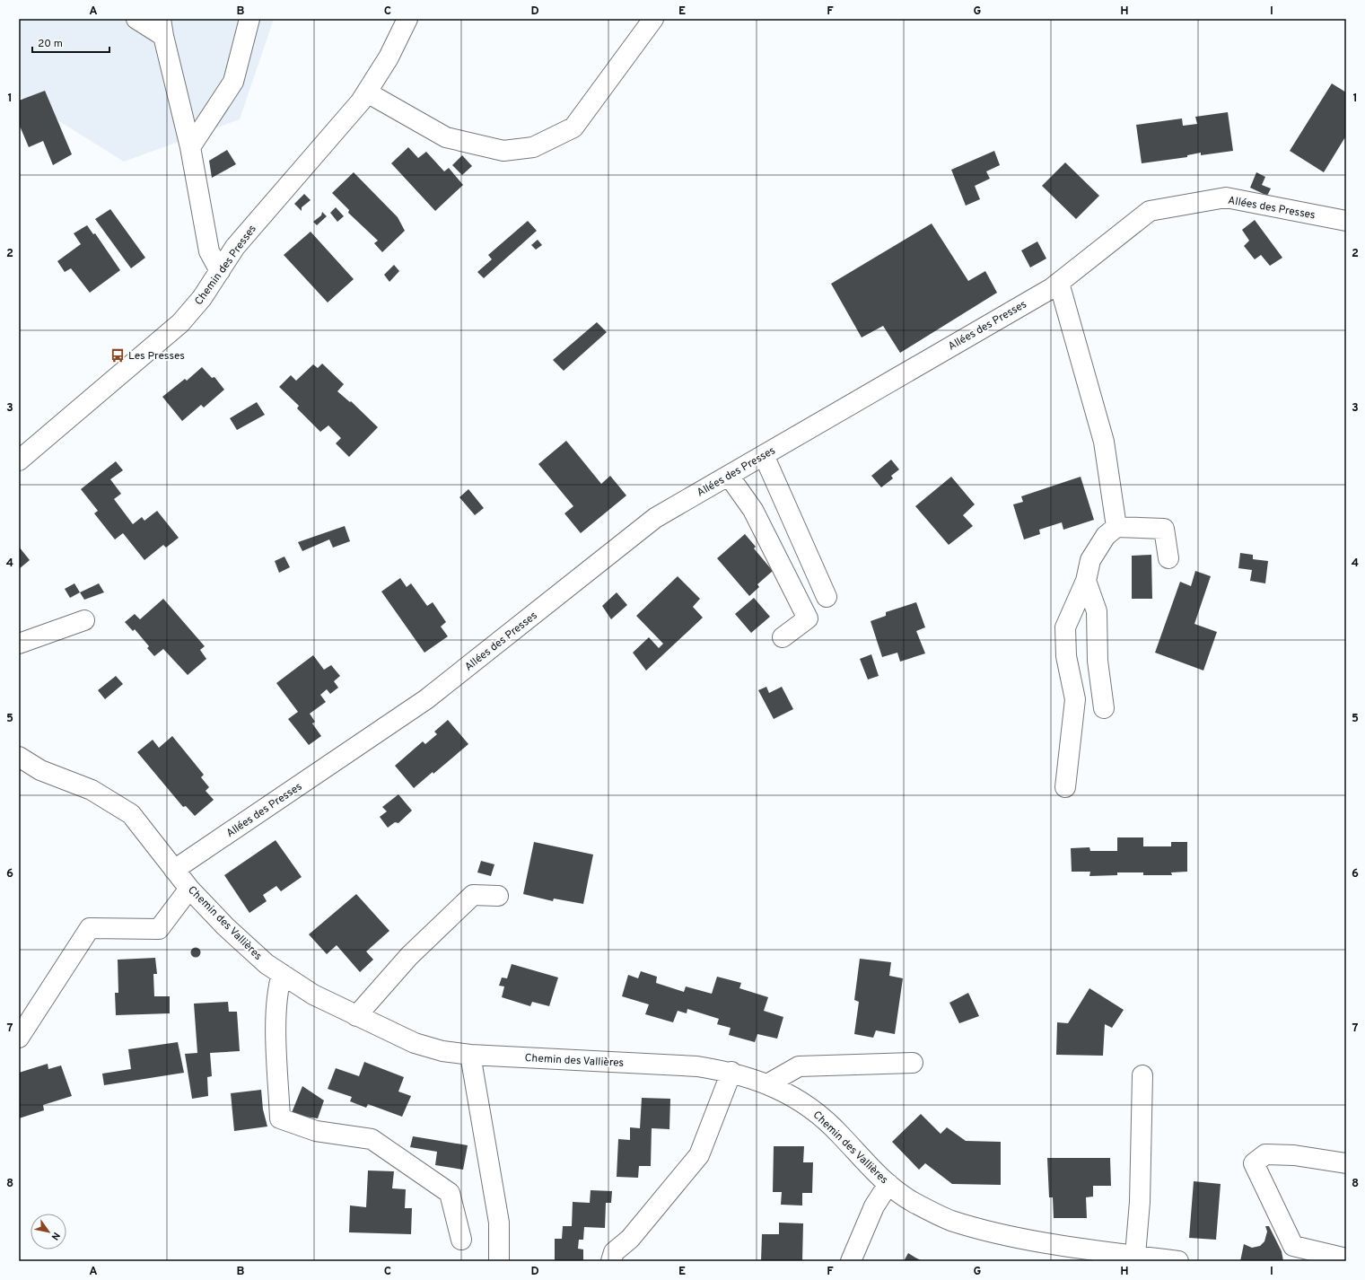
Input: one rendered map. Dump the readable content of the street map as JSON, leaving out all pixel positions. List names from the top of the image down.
{
  "streets": {
    "street": ["Allées des Presses", "Chemin des Presses", "Chemin des Vallières"]
  },
  "crossings": [
    ["Allées des Presses", "Chemin des Vallières"]
  ],
  "places": {
    "bus stop": ["Les Presses"]
  },
  "scale_bar": "20 m",
  "north": "bottom right",
  "grid": {
    "columns": [
      "A",
      "B",
      "C",
      "D",
      "E",
      "F",
      "G",
      "H",
      "I"
    ],
    "rows": [
      "1",
      "2",
      "3",
      "4",
      "5",
      "6",
      "7",
      "8"
    ]
  }
}
